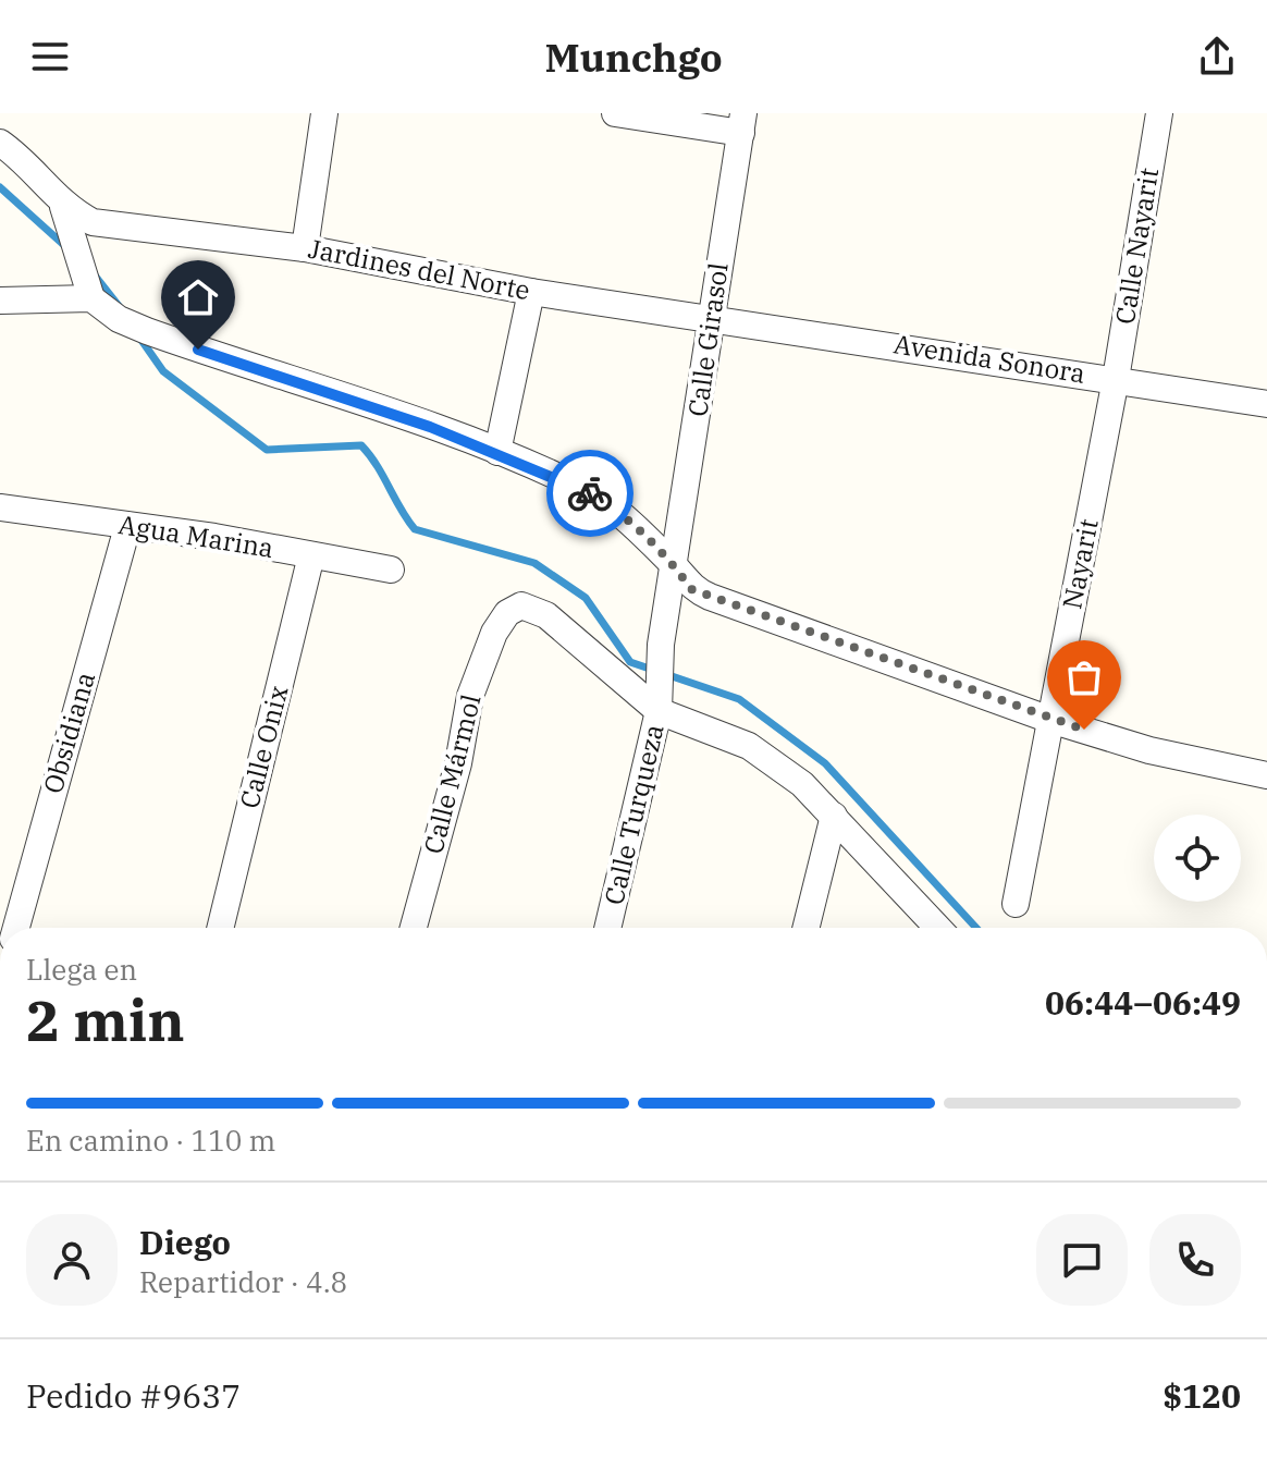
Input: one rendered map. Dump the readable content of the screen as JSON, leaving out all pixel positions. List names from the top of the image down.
{
  "streets": {
    "street": [
      "Calle Nayarit",
      "Jardines del Norte",
      "Calle Girasol",
      "Avenida Sonora",
      "Agua Marina",
      "Nayarit",
      "Obsidiana",
      "Calle Onix",
      "Calle Mármol",
      "Calle Turqueza"
    ]
  },
  "crossings": [
    ["Calle Nayarit", "Avenida Sonora"],
    ["Calle Nayarit", "Nayarit"],
    ["Jardines del Norte", "Calle Girasol"],
    ["Jardines del Norte", "Avenida Sonora"],
    ["Calle Girasol", "Avenida Sonora"],
    ["Calle Girasol", "Calle Turqueza"],
    ["Avenida Sonora", "Nayarit"],
    ["Agua Marina", "Obsidiana"],
    ["Agua Marina", "Calle Onix"],
    ["Calle Mármol", "Calle Turqueza"]
  ],
  "page": {
    "header": "Munchgo",
    "heading": ["2 min", "Llega en", "06:44–06:49"],
    "panel": [
      "Diego",
      "Repartidor · 4.8",
      "Pedido #9637",
      "$120"
    ],
    "bar": "En camino · 110 m"
  }
}
